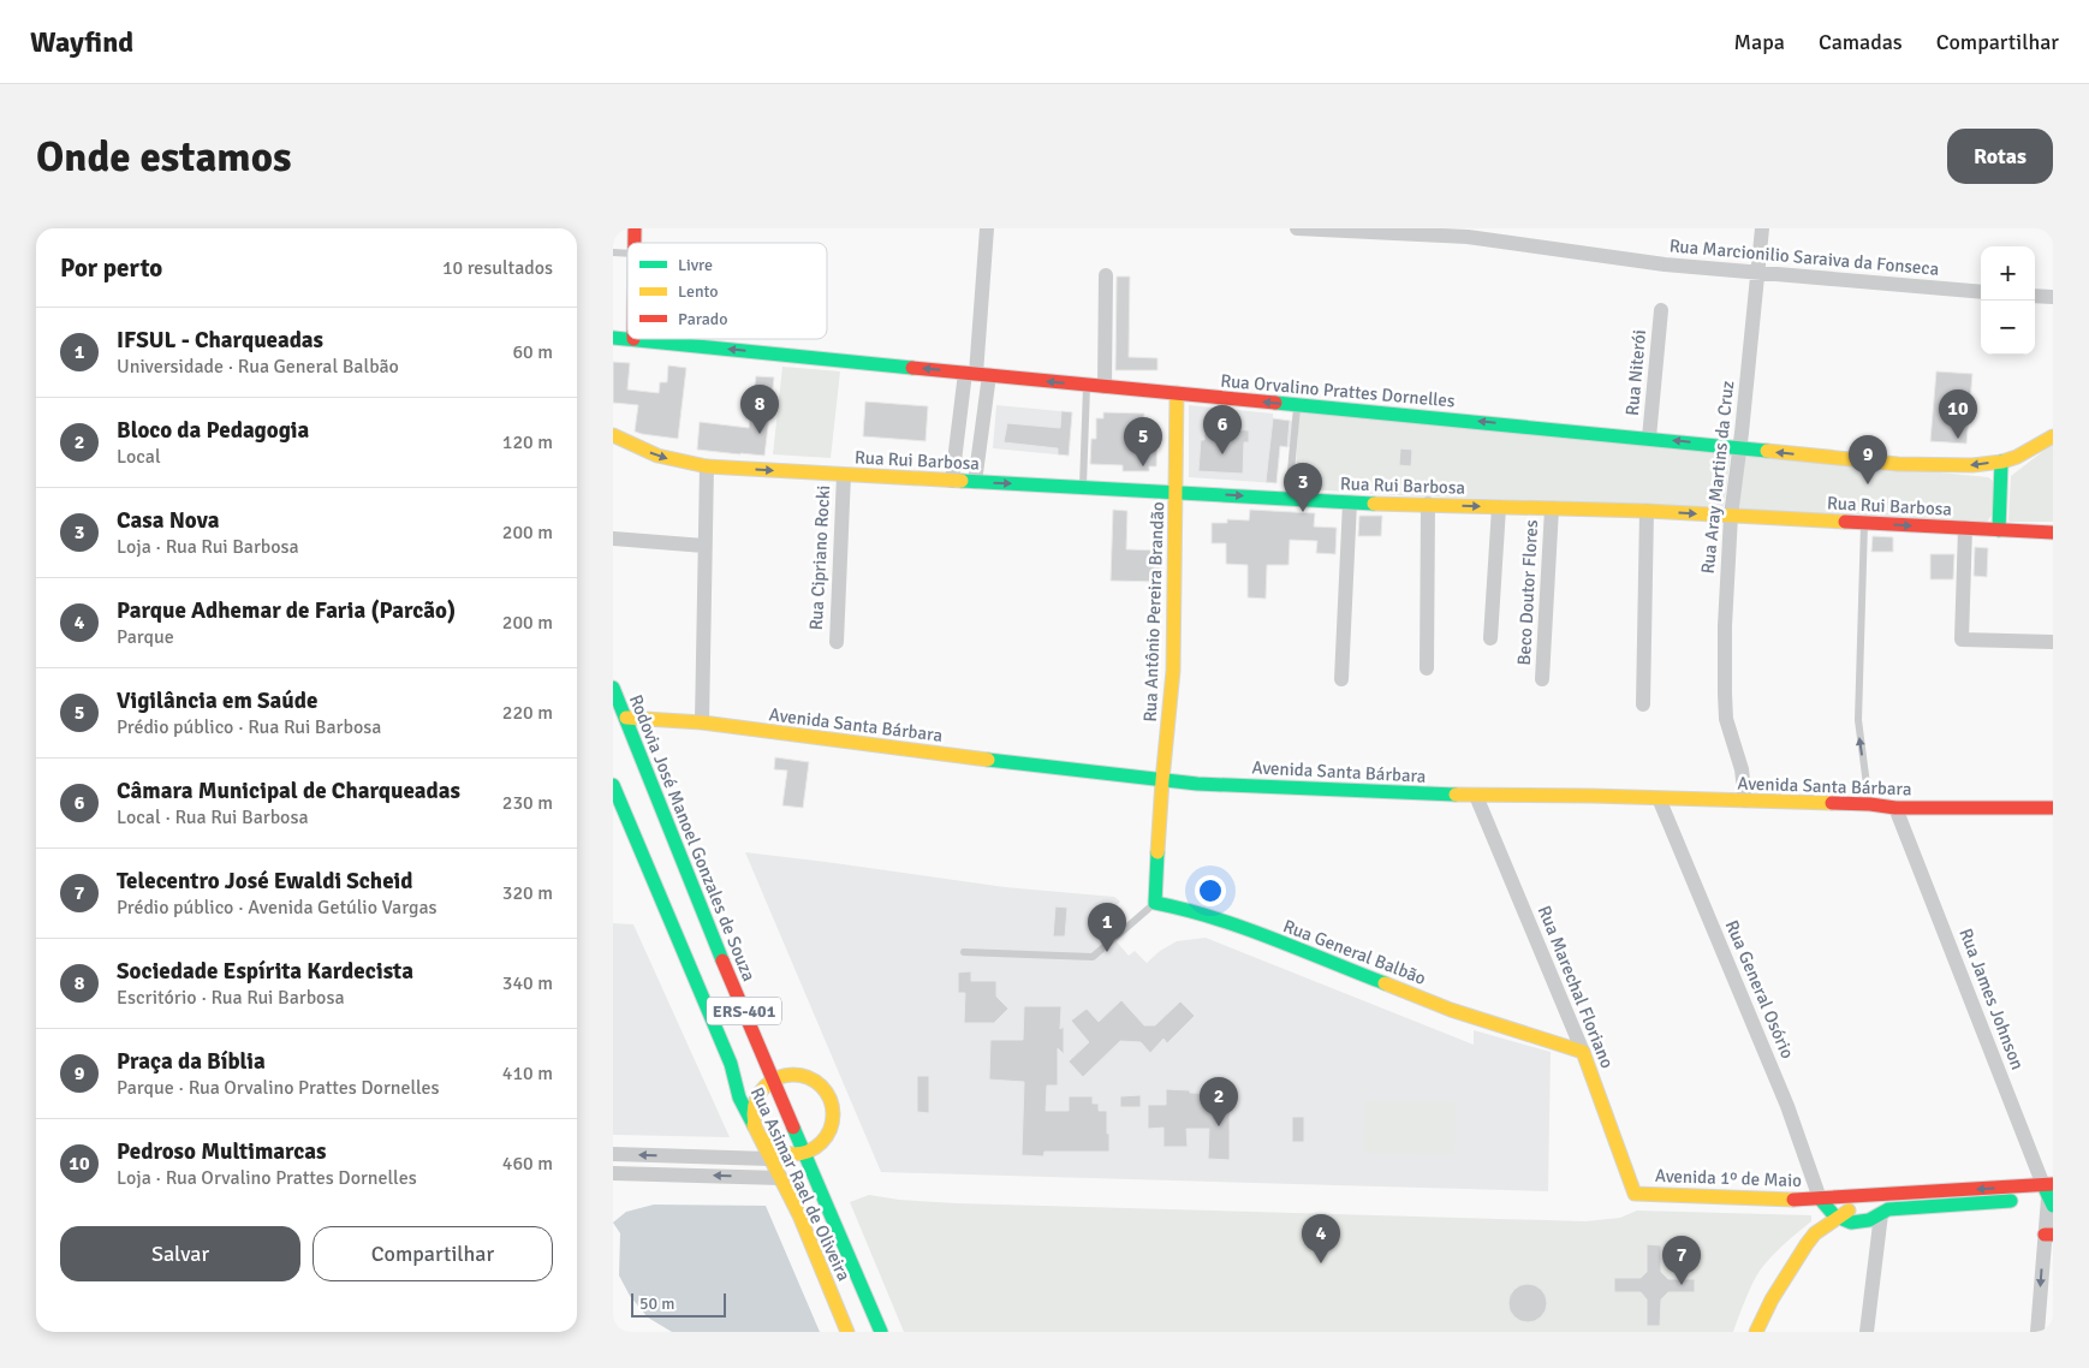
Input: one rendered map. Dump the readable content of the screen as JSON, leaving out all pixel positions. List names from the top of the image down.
{
  "streets": {
    "street": [
      "Rua Marcionilio Saraiva da Fonseca",
      "Rua Niterói",
      "Rua Orvalino Prattes Dornelles",
      "Rua Rui Barbosa",
      "Rua Aray Martins da Cruz",
      "Rua Cipriano Rocki",
      "Beco Doutor Flores",
      "Rua Antônio Pereira Brandão",
      "Avenida Santa Bárbara",
      "Rodovia José Manoel Gonzales de Souza",
      "Rua General Balbão",
      "Rua Marechal Floriano",
      "Rua General Osório",
      "Rua James Johnson",
      "ERS-401",
      "Avenida 1º de Maio",
      "Rua Asimar Rael de Oliveira"
    ]
  },
  "crossings": [
    ["Rua Marcionilio Saraiva da Fonseca", "Rua Aray Martins da Cruz"],
    ["Rua Niterói", "Rua Orvalino Prattes Dornelles"],
    ["Rua Orvalino Prattes Dornelles", "Rua Aray Martins da Cruz"],
    ["Rua Orvalino Prattes Dornelles", "Rua Antônio Pereira Brandão"],
    ["Rua Rui Barbosa", "Rua Aray Martins da Cruz"],
    ["Rua Rui Barbosa", "Rua Cipriano Rocki"],
    ["Rua Rui Barbosa", "Beco Doutor Flores"],
    ["Rua Rui Barbosa", "Rua Antônio Pereira Brandão"],
    ["Rua Aray Martins da Cruz", "Avenida Santa Bárbara"],
    ["Rua Antônio Pereira Brandão", "Avenida Santa Bárbara"],
    ["Rua Antônio Pereira Brandão", "Rua General Balbão"],
    ["Avenida Santa Bárbara", "Rodovia José Manoel Gonzales de Souza"],
    ["Avenida Santa Bárbara", "Rua Marechal Floriano"],
    ["Avenida Santa Bárbara", "Rua General Osório"],
    ["Avenida Santa Bárbara", "Rua James Johnson"],
    ["Rua General Balbão", "Rua Marechal Floriano"],
    ["Rua Marechal Floriano", "Avenida 1º de Maio"],
    ["Rua General Osório", "Avenida 1º de Maio"],
    ["Rua James Johnson", "Avenida 1º de Maio"]
  ],
  "one_way": ["Rua Orvalino Prattes Dornelles", "Rua Rui Barbosa"],
  "legend": ["Livre", "Lento", "Parado"],
  "scale_bar": "50 m",
  "page": {
    "header": "Wayfind",
    "nav": ["Mapa", "Camadas", "Compartilhar"],
    "buttons": [
      "Rotas",
      ["Salvar", "Compartilhar"]
    ],
    "title": "Onde estamos",
    "heading": ["Por perto", "10 resultados"],
    "map_buttons": ["+", "−"],
    "list": [
      {
        "mark": "1",
        "name": "IFSUL - Charqueadas",
        "note": "Universidade · Rua General Balbão",
        "value": "60 m"
      },
      {
        "mark": "2",
        "name": "Bloco da Pedagogia",
        "note": "Local",
        "value": "120 m"
      },
      {
        "mark": "3",
        "name": "Casa Nova",
        "note": "Loja · Rua Rui Barbosa",
        "value": "200 m"
      },
      {
        "mark": "4",
        "name": "Parque Adhemar de Faria (Parcão)",
        "note": "Parque",
        "value": "200 m"
      },
      {
        "mark": "5",
        "name": "Vigilância em Saúde",
        "note": "Prédio público · Rua Rui Barbosa",
        "value": "220 m"
      },
      {
        "mark": "6",
        "name": "Câmara Municipal de Charqueadas",
        "note": "Local · Rua Rui Barbosa",
        "value": "230 m"
      },
      {
        "mark": "7",
        "name": "Telecentro José Ewaldi Scheid",
        "note": "Prédio público · Avenida Getúlio Vargas",
        "value": "320 m"
      },
      {
        "mark": "8",
        "name": "Sociedade Espírita Kardecista",
        "note": "Escritório · Rua Rui Barbosa",
        "value": "340 m"
      },
      {
        "mark": "9",
        "name": "Praça da Bíblia",
        "note": "Parque · Rua Orvalino Prattes Dornelles",
        "value": "410 m"
      },
      {
        "mark": "10",
        "name": "Pedroso Multimarcas",
        "note": "Loja · Rua Orvalino Prattes Dornelles",
        "value": "460 m"
      }
    ],
    "pins": [
      "8",
      "10",
      "6",
      "5",
      "9",
      "3",
      "1",
      "2",
      "4",
      "7"
    ],
    "scale": "50 m"
  }
}
